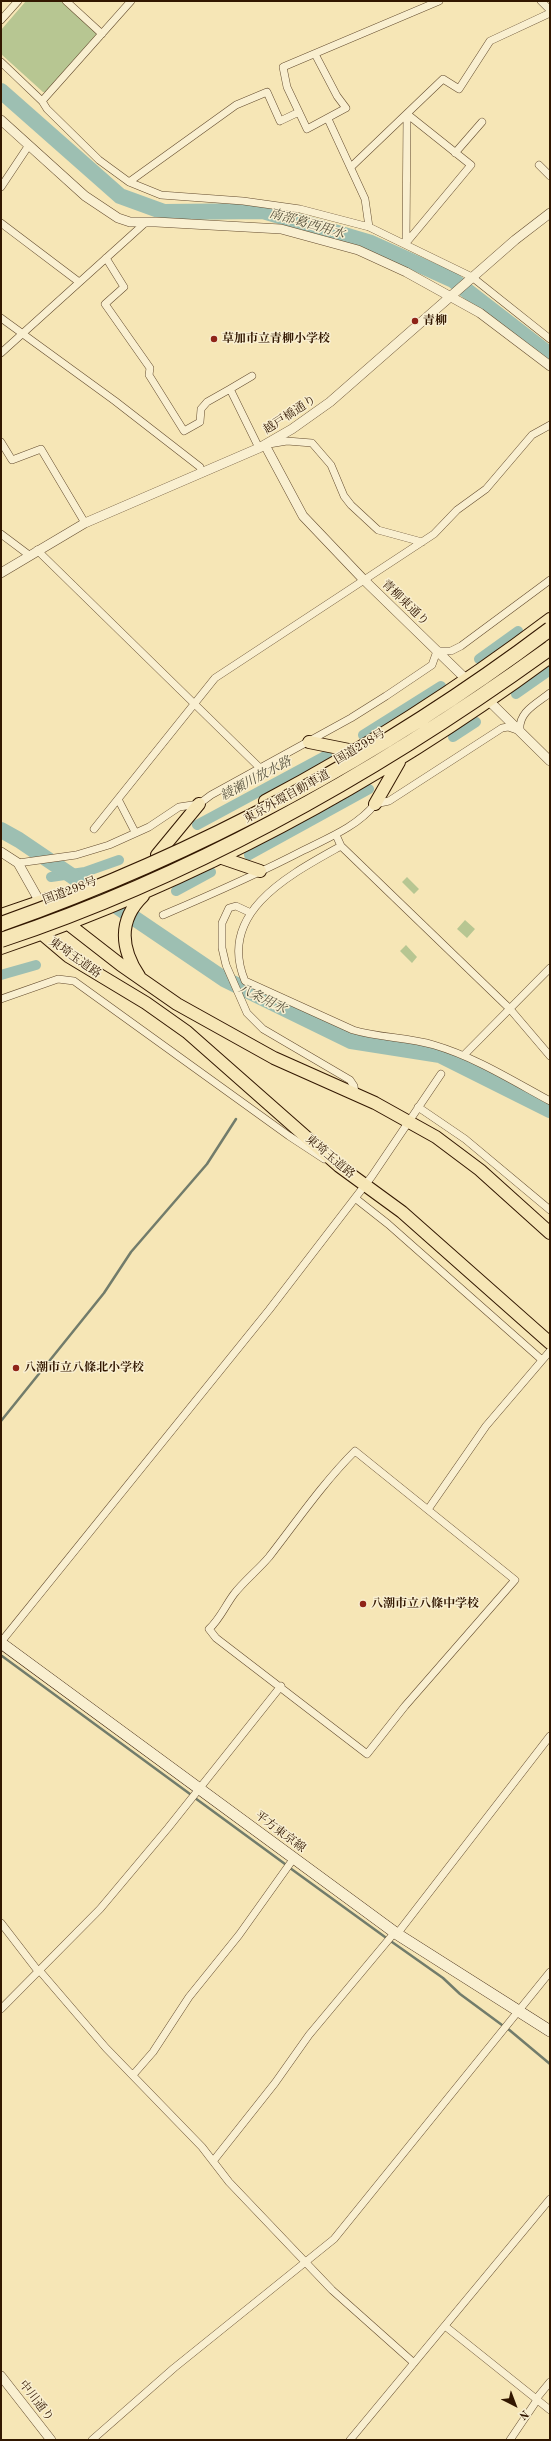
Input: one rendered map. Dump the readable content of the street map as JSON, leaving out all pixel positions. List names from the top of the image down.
{
  "streets": {
    "highway": ["国道298号", "東京外環自動車道", "東埼玉道路"],
    "main road": ["平方東京線"],
    "street": ["越戸橋通り", "青柳東通り", "中川通り"]
  },
  "crossings": [
    ["越戸橋通り", "青柳東通り"],
    ["青柳東通り", "国道298号"],
    ["国道298号", "東京外環自動車道"],
    ["国道298号", "東埼玉道路"]
  ],
  "water": ["南部葛西用水", "綾瀬川放水路", "八条用水"],
  "places": [
    "青柳",
    "草加市立青柳小学校",
    "八潮市立八條北小学校",
    "八潮市立八條中学校"
  ],
  "north": "bottom right"
}
